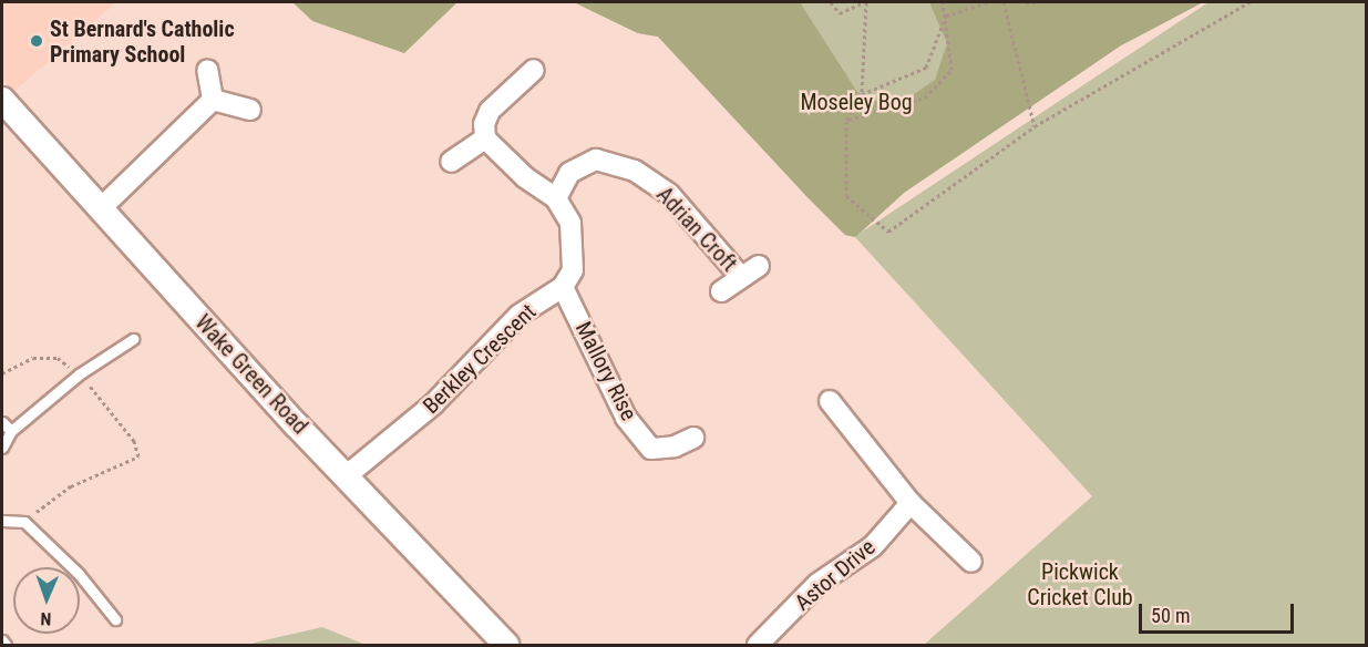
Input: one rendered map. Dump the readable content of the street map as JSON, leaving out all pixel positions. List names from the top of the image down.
{
  "streets": {
    "street": [
      "Adrian Croft",
      "Berkley Crescent",
      "Mallory Rise",
      "Wake Green Road",
      "Astor Drive"
    ]
  },
  "crossings": [
    ["Berkley Crescent", "Mallory Rise"],
    ["Berkley Crescent", "Wake Green Road"]
  ],
  "parks": ["Moseley Bog", "Pickwick Cricket Club"],
  "places": ["St Bernard's Catholic Primary School"],
  "scale_bar": "50 m",
  "north": "bottom"
}
